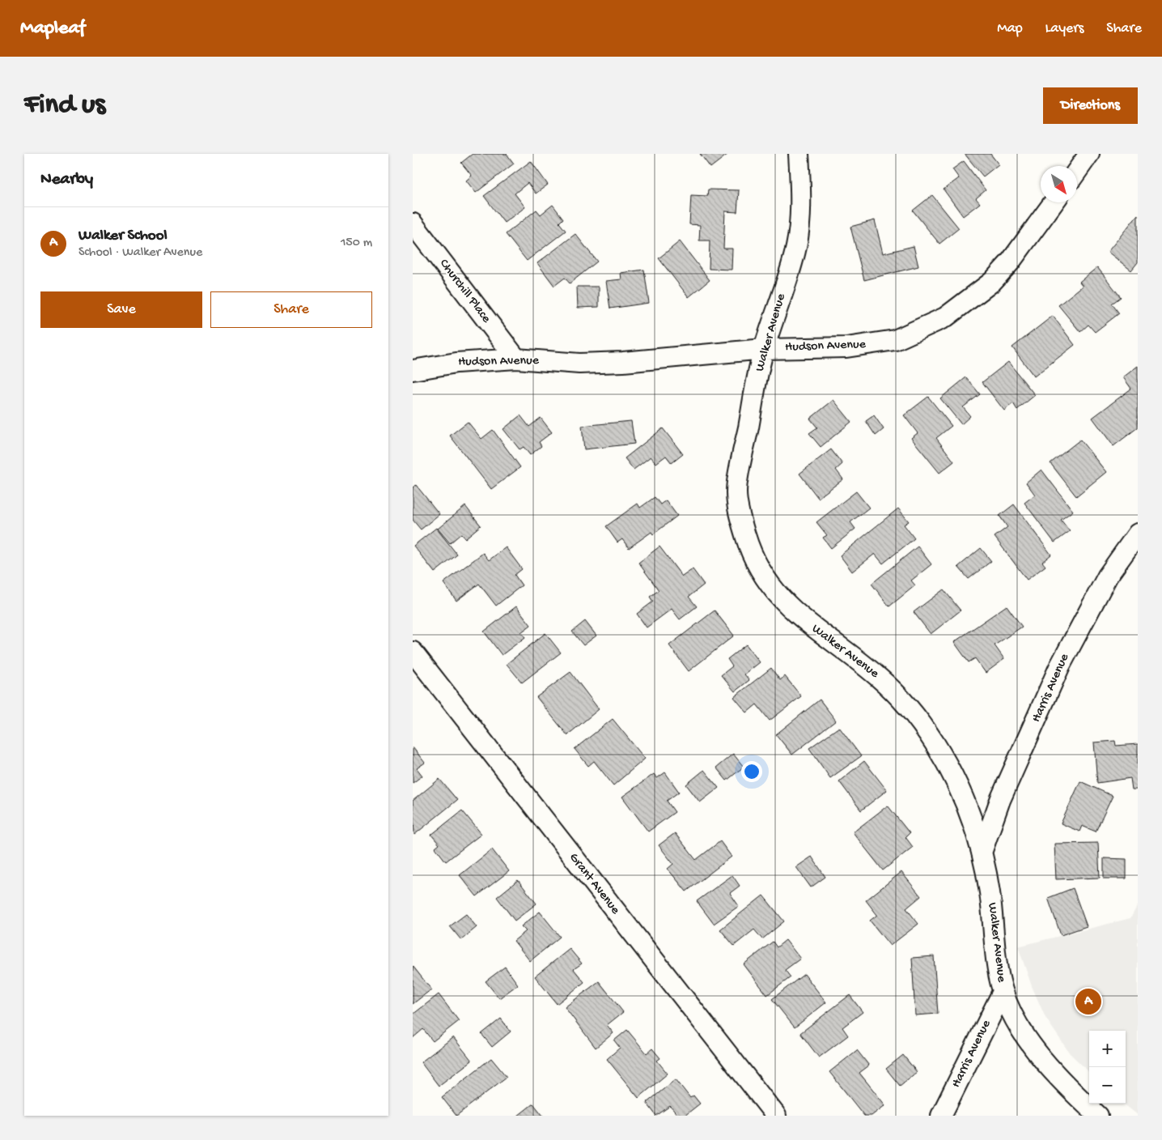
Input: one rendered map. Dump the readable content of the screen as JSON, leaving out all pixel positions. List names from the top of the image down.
{
  "streets": {
    "street": [
      "Churchill Place",
      "Walker Avenue",
      "Hudson Avenue",
      "Harris Avenue",
      "Grant Avenue"
    ]
  },
  "crossings": [
    ["Churchill Place", "Hudson Avenue"],
    ["Walker Avenue", "Hudson Avenue"],
    ["Walker Avenue", "Harris Avenue"]
  ],
  "north": "bottom right",
  "page": {
    "header": "Mapleaf",
    "nav": ["Map", "Layers", "Share"],
    "buttons": [
      "Directions",
      ["Save", "Share"]
    ],
    "title": "Find us",
    "heading": "Nearby",
    "list": [
      {
        "mark": "A",
        "name": "Walker School",
        "note": "School · Walker Avenue",
        "value": "150 m"
      }
    ],
    "pins": "A",
    "map_buttons": ["+", "−"]
  }
}
